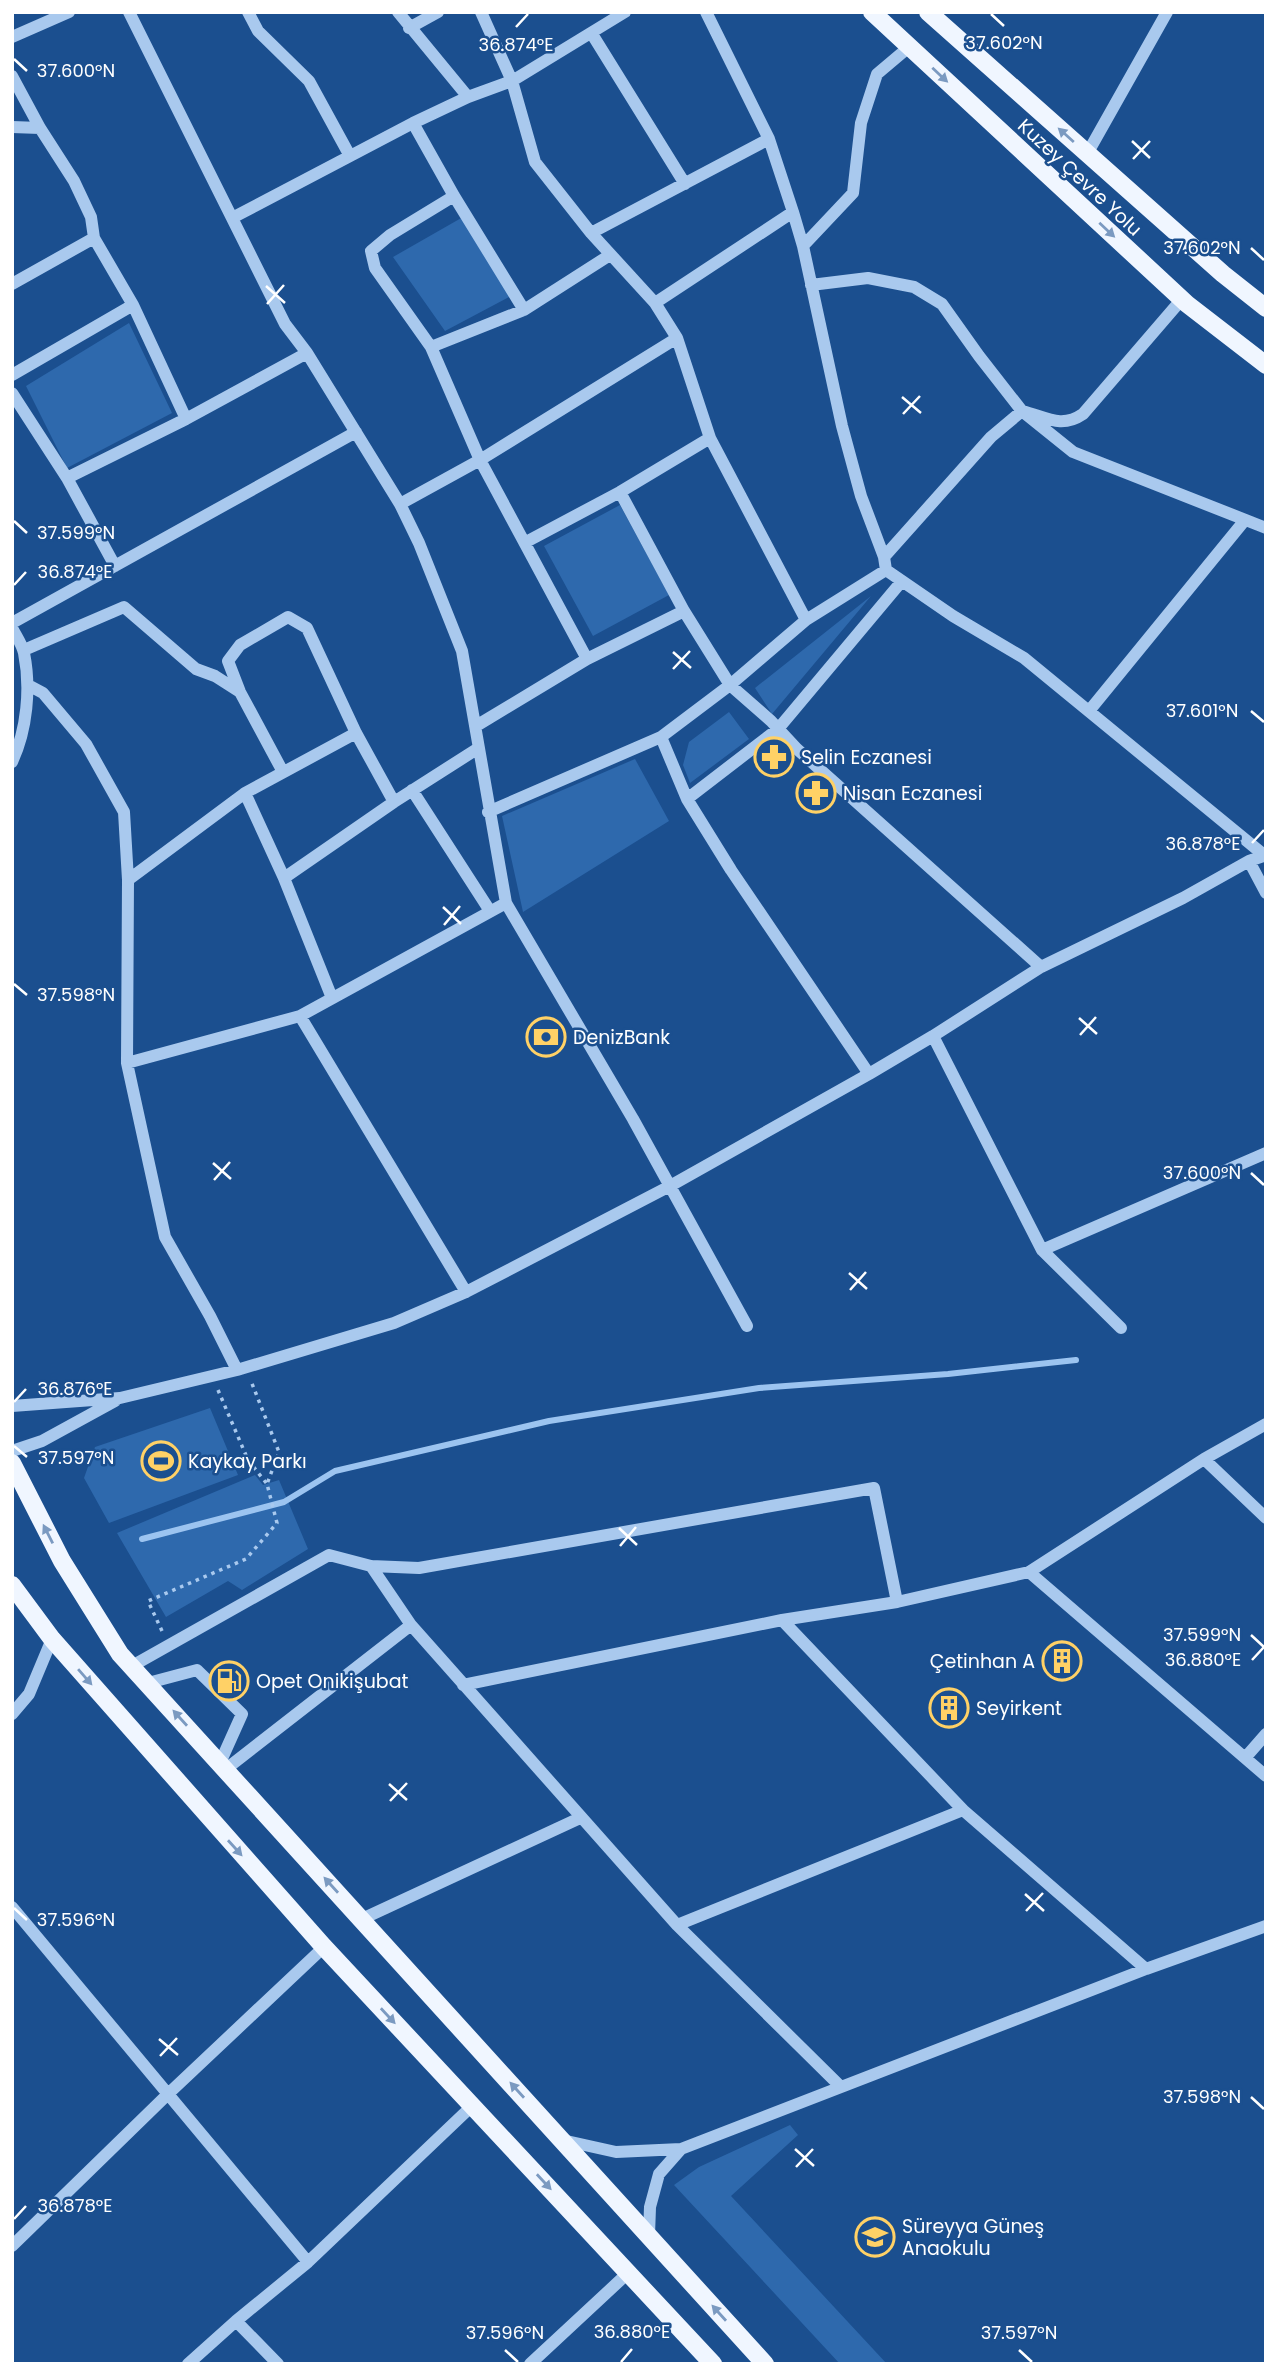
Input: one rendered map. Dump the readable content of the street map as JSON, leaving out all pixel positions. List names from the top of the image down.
{
  "streets": {
    "main road": ["Kuzey Çevre Yolu"]
  },
  "places": {
    "pharmacy": ["Selin Eczanesi", "Nisan Eczanesi"],
    "bank": ["DenizBank"],
    "sports": ["Kaykay Parkı"],
    "building": ["Çetinhan A", "Seyirkent"],
    "fuel station": ["Opet Onikişubat"],
    "school or university": ["Süreyya Güneş Anaokulu"]
  },
  "coordinates": [
    "37.602°N",
    "36.874°E",
    "37.600°N",
    "37.599°N",
    "37.601°N",
    "36.878°E",
    "37.598°N",
    "36.876°E",
    "37.597°N",
    "36.880°E",
    "37.596°N"
  ]
}
